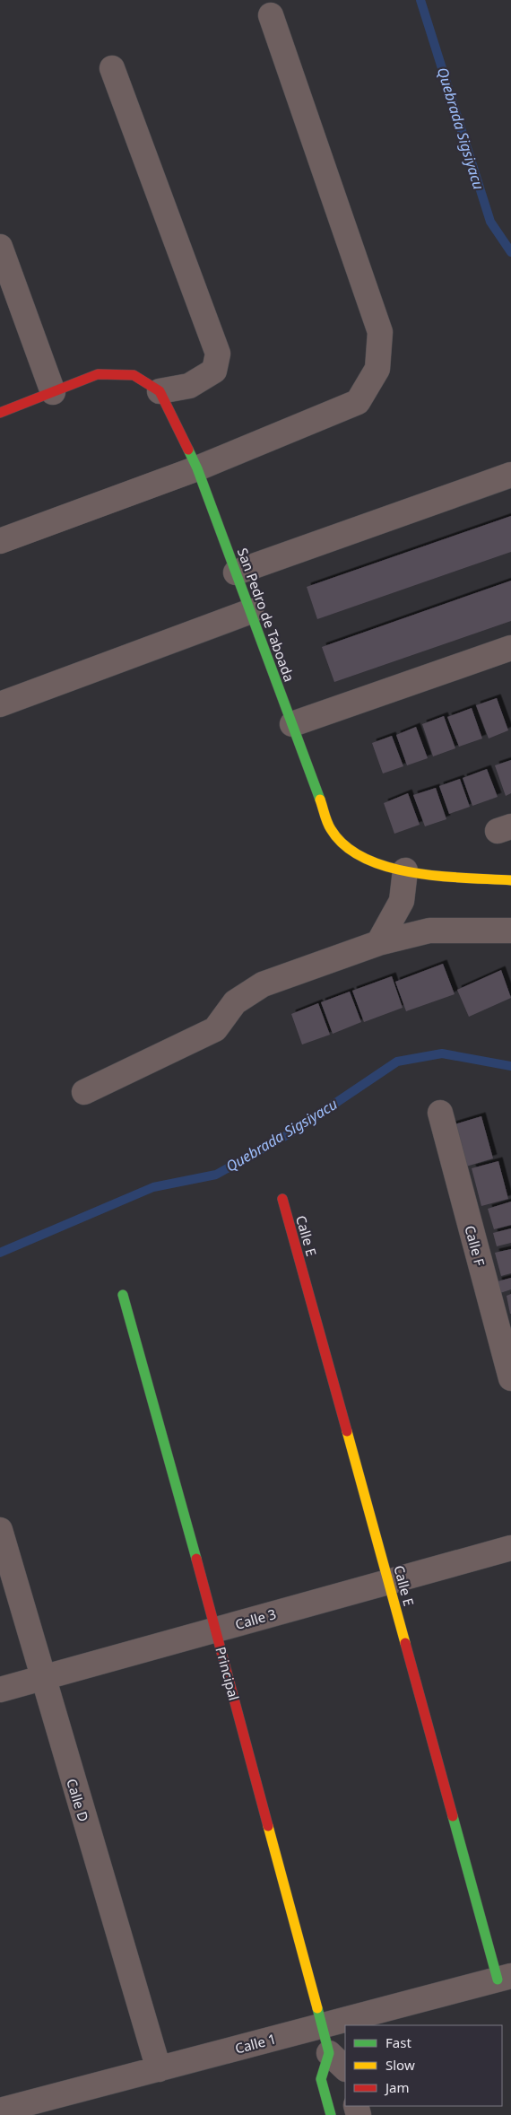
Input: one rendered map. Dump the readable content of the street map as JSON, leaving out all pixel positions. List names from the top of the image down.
{
  "streets": {
    "street": [
      "San Pedro de Taboada",
      "Calle E",
      "Calle F",
      "Calle 3",
      "Principal",
      "Calle D",
      "Calle 1"
    ]
  },
  "crossings": [
    ["Calle E", "Calle 3"],
    ["Calle E", "Calle 1"],
    ["Calle 3", "Principal"],
    ["Calle 3", "Calle D"],
    ["Principal", "Calle 1"],
    ["Calle D", "Calle 1"]
  ],
  "water": ["Quebrada Sigsiyacu"],
  "legend": ["Fast", "Slow", "Jam"]
}
